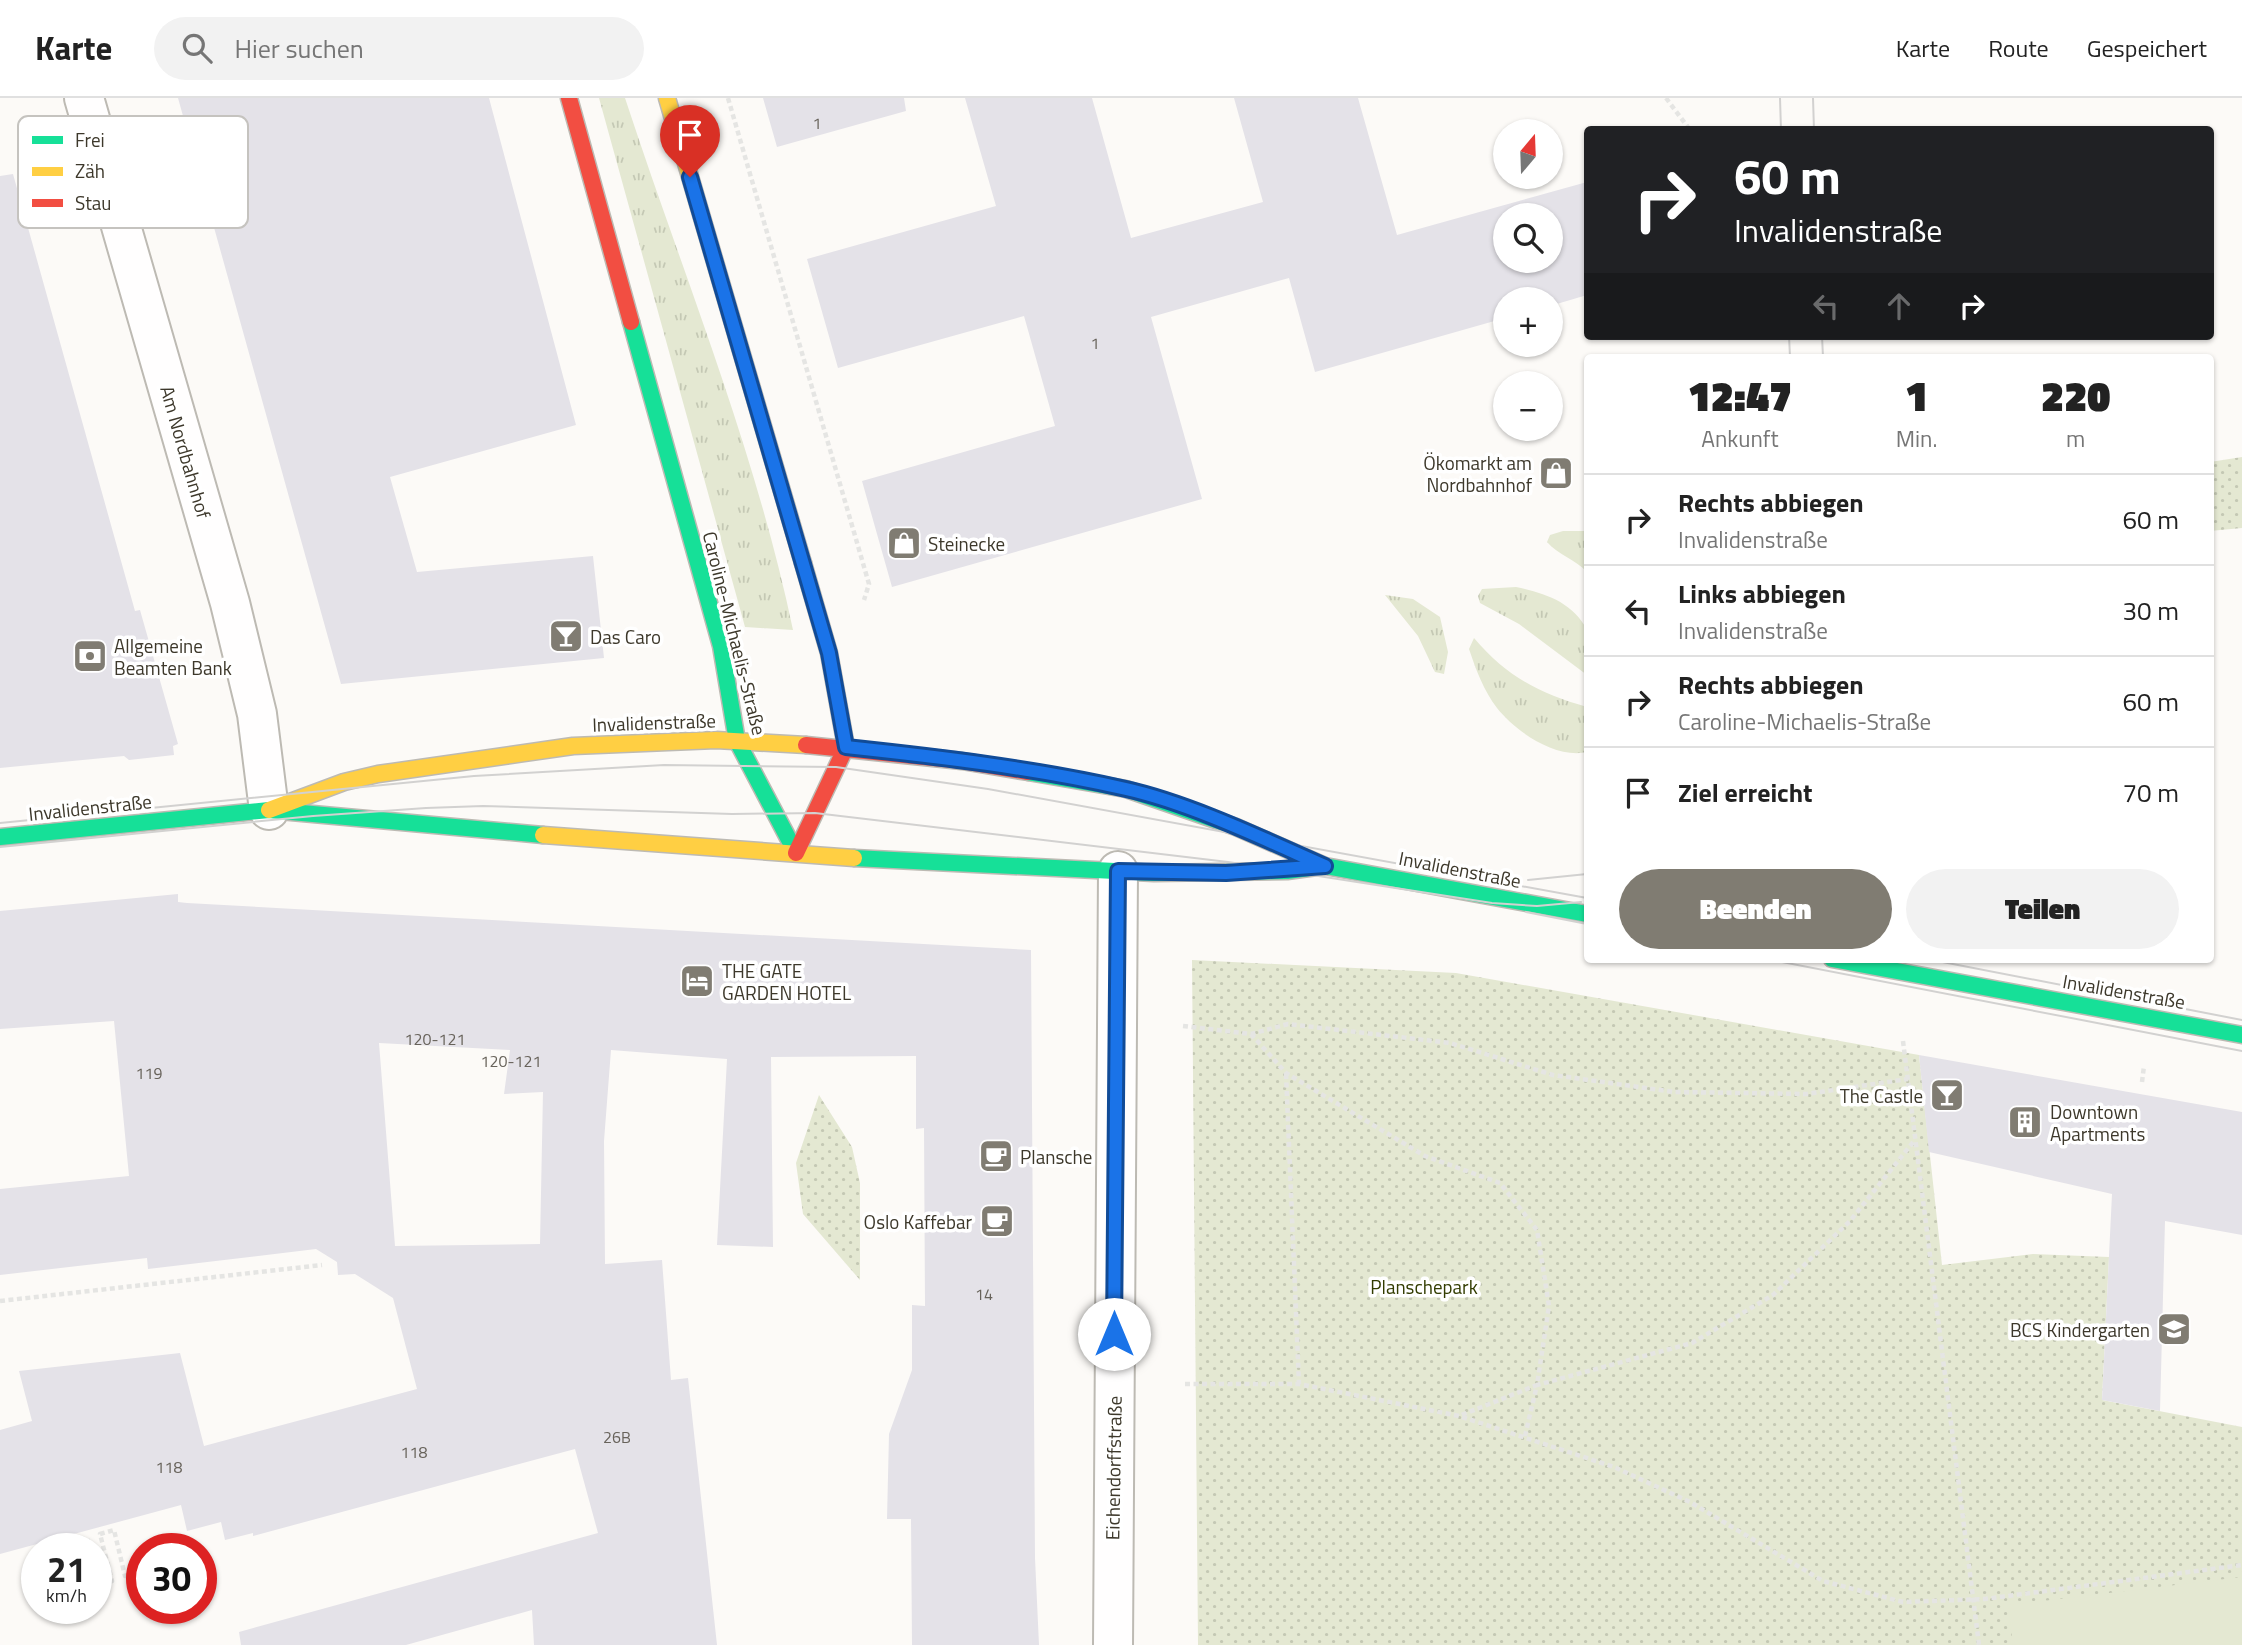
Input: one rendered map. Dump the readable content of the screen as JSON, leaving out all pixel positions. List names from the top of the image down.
{
  "streets": {
    "main road": ["Caroline-Michaelis-Straße", "Invalidenstraße"],
    "street": ["Am Nordbahnhof", "Eichendorffstraße"]
  },
  "crossings": [
    ["Am Nordbahnhof", "Invalidenstraße"],
    ["Caroline-Michaelis-Straße", "Invalidenstraße"],
    ["Invalidenstraße", "Eichendorffstraße"]
  ],
  "parks": ["Planschepark"],
  "places": {
    "shop": ["Ökomarkt am Nordbahnhof", "Steinecke"],
    "bar": ["Das Caro", "The Castle"],
    "bank": ["Allgemeine Beamten Bank"],
    "hotel": ["THE GATE GARDEN HOTEL"],
    "building": ["Downtown Apartments"],
    "cafe": ["Plansche", "Oslo Kaffebar"],
    "school or university": ["BCS Kindergarten"]
  },
  "house_numbers": [
    "1",
    "1",
    "120-121",
    "120-121",
    "119",
    "14",
    "26B",
    "118",
    "118"
  ],
  "legend": ["Frei", "Zäh", "Stau"],
  "north": "top",
  "page": {
    "header": "Karte",
    "search": "Hier suchen",
    "nav": ["Karte", "Route", "Gespeichert"],
    "map_buttons": ["+", "−"],
    "turn": ["60 m", "Invalidenstraße"],
    "eta": [
      "12:47",
      "Ankunft",
      "1",
      "Min.",
      "220",
      "m"
    ],
    "list": [
      {
        "name": "Rechts abbiegen",
        "note": "Invalidenstraße",
        "value": "60 m"
      },
      {
        "name": "Links abbiegen",
        "note": "Invalidenstraße",
        "value": "30 m"
      },
      {
        "name": "Rechts abbiegen",
        "note": "Caroline-Michaelis-Straße",
        "value": "60 m"
      },
      {
        "name": "Ziel erreicht",
        "value": "70 m"
      }
    ],
    "buttons": ["Beenden", "Teilen"],
    "speed": "21 km/h",
    "limit": "30"
  }
}
